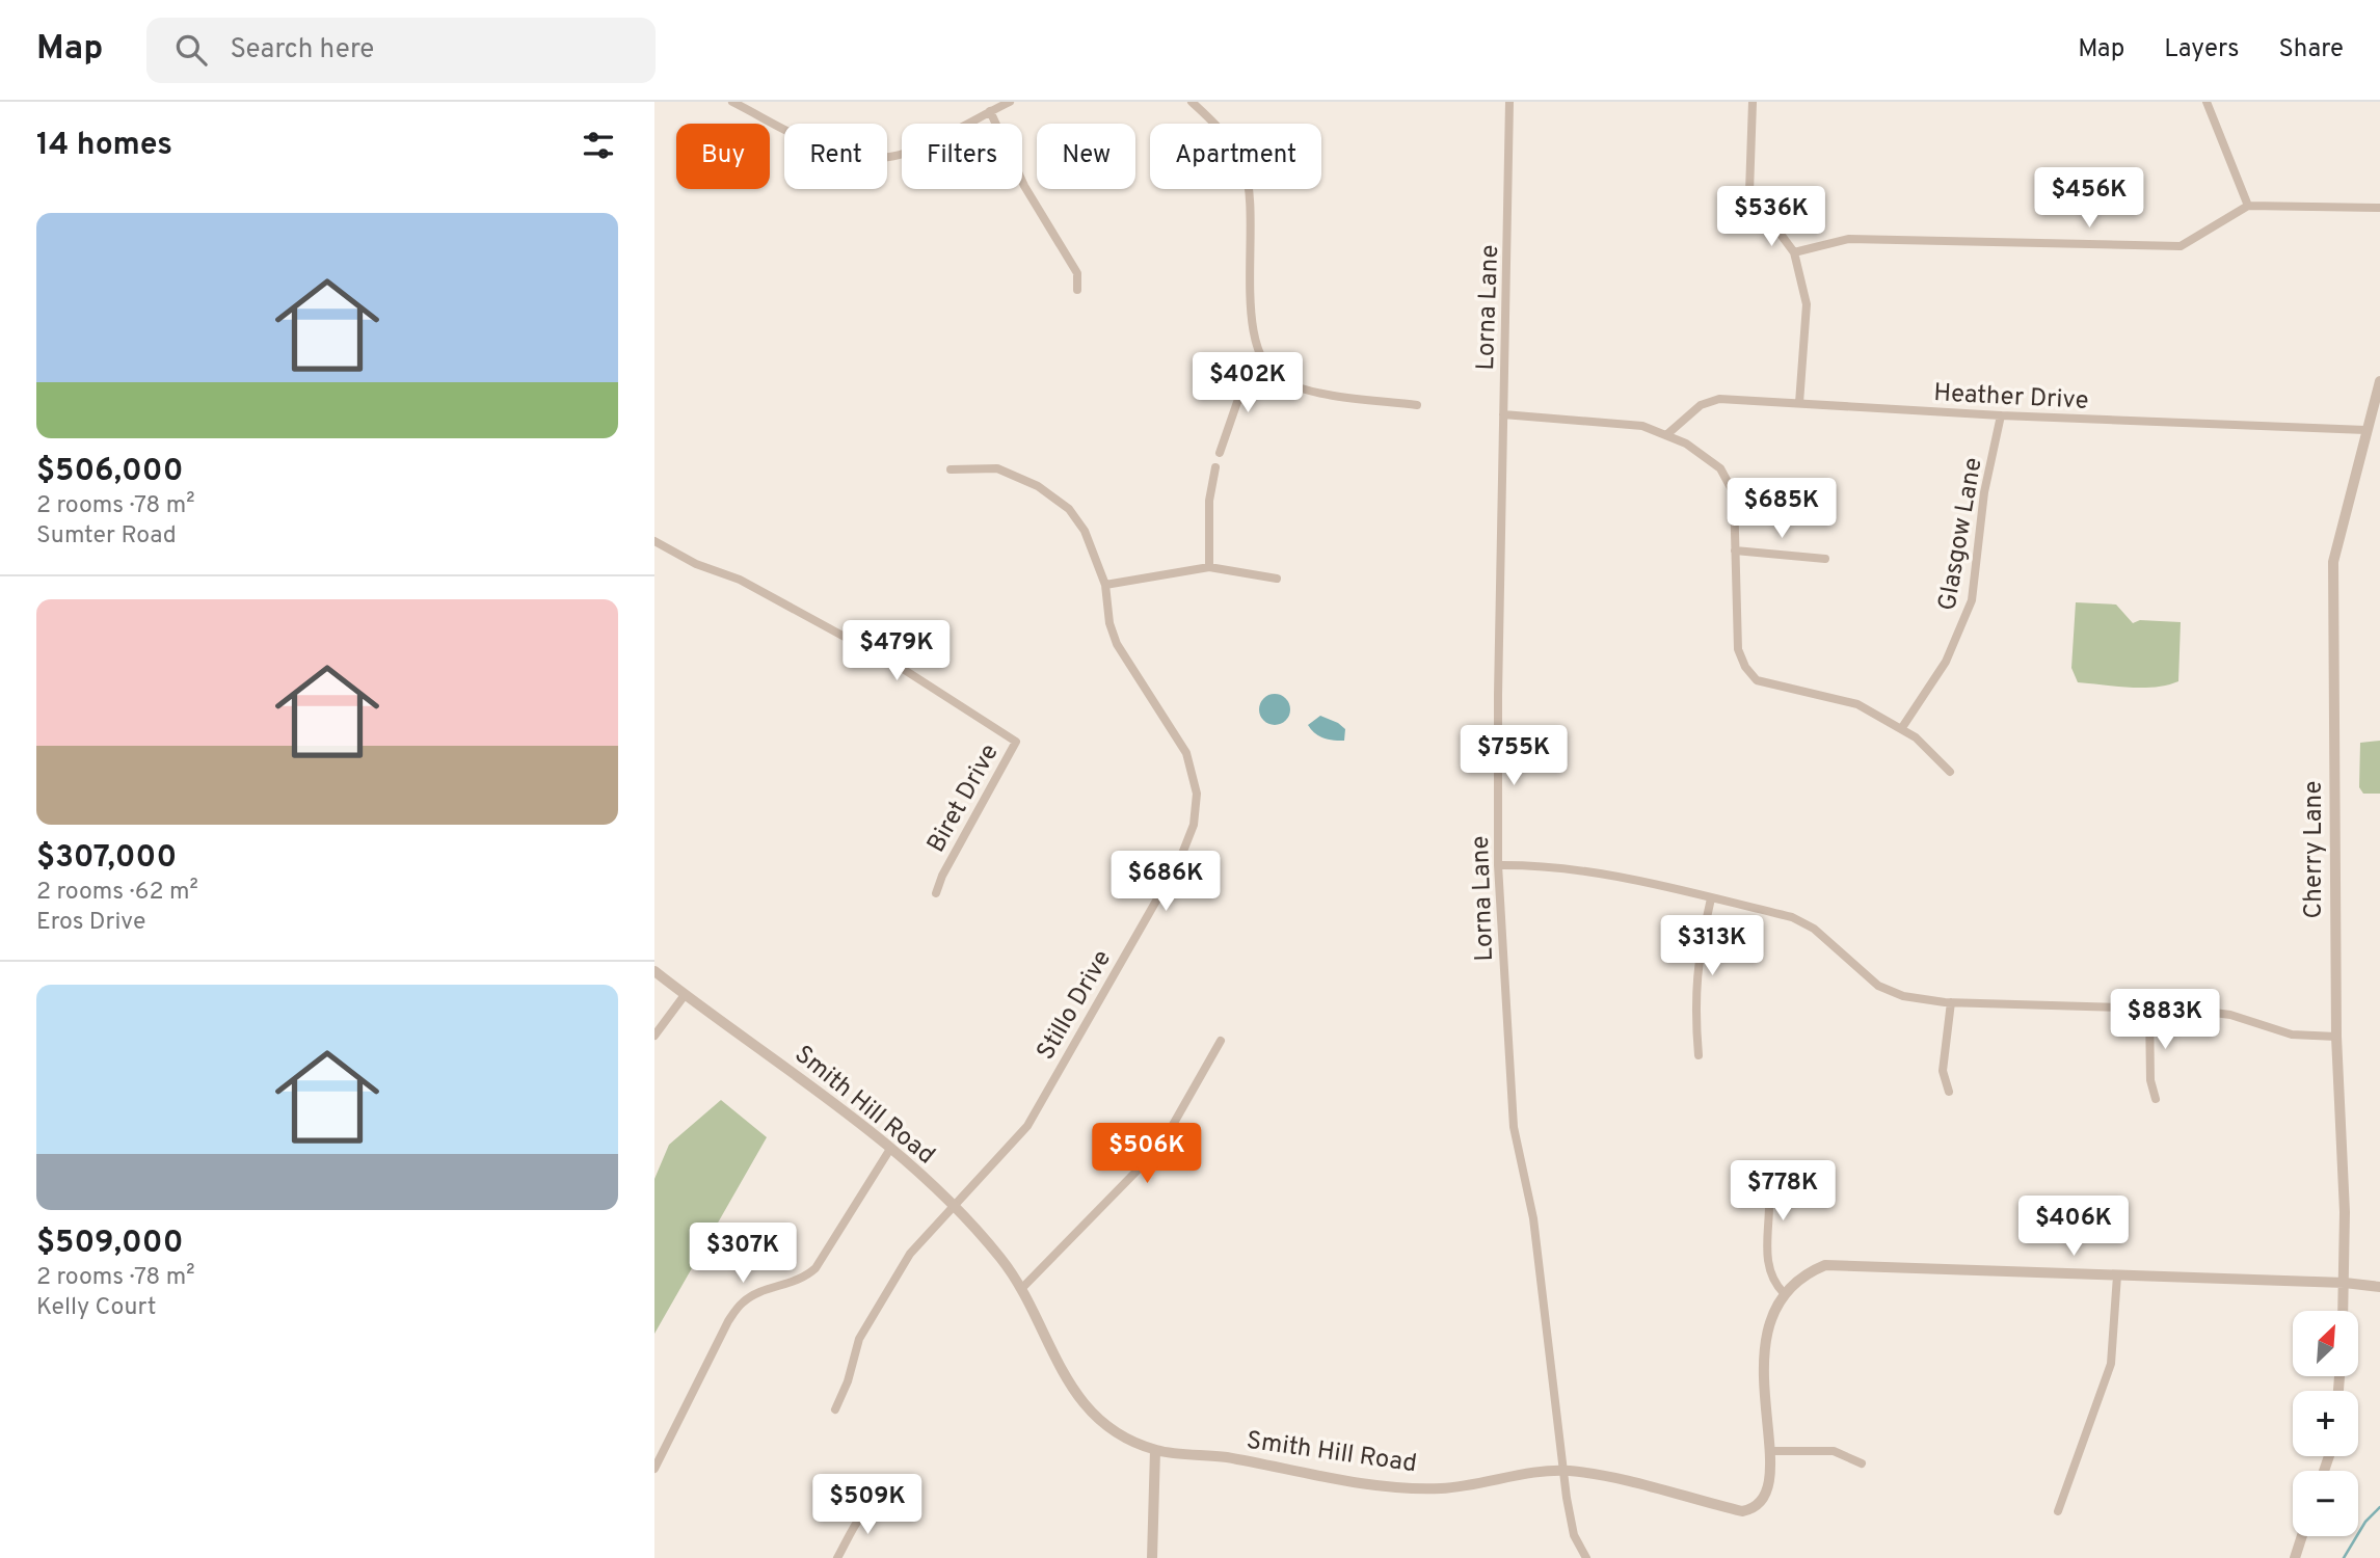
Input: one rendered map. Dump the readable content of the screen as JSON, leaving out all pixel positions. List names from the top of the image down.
{
  "streets": {
    "street": [
      "Lorna Lane",
      "Heather Drive",
      "Glasgow Lane",
      "Biret Drive",
      "Cherry Lane",
      "Stillo Drive",
      "Smith Hill Road"
    ]
  },
  "crossings": [
    ["Lorna Lane", "Smith Hill Road"],
    ["Heather Drive", "Glasgow Lane"],
    ["Heather Drive", "Cherry Lane"],
    ["Cherry Lane", "Smith Hill Road"],
    ["Stillo Drive", "Smith Hill Road"]
  ],
  "north": "top right",
  "page": {
    "header": "Map",
    "search": "Search here",
    "nav": ["Map", "Layers", "Share"],
    "heading": "14 homes",
    "chip": [
      "Buy",
      "Rent",
      "Filters",
      "New",
      "Apartment"
    ],
    "price": [
      "$456K",
      "$536K",
      "$402K",
      "$685K",
      "$479K",
      "$755K",
      "$686K",
      "$313K",
      "$883K",
      "$506K",
      "$778K",
      "$406K",
      "$307K",
      "$509K"
    ],
    "list": [
      {
        "name": "$506,000",
        "note": "2 rooms · 78 m² · Sumter Road"
      },
      {
        "name": "$307,000",
        "note": "2 rooms · 62 m² · Eros Drive"
      },
      {
        "name": "$509,000",
        "note": "2 rooms · 78 m² · Kelly Court"
      }
    ],
    "map_buttons": ["+", "−"]
  }
}
